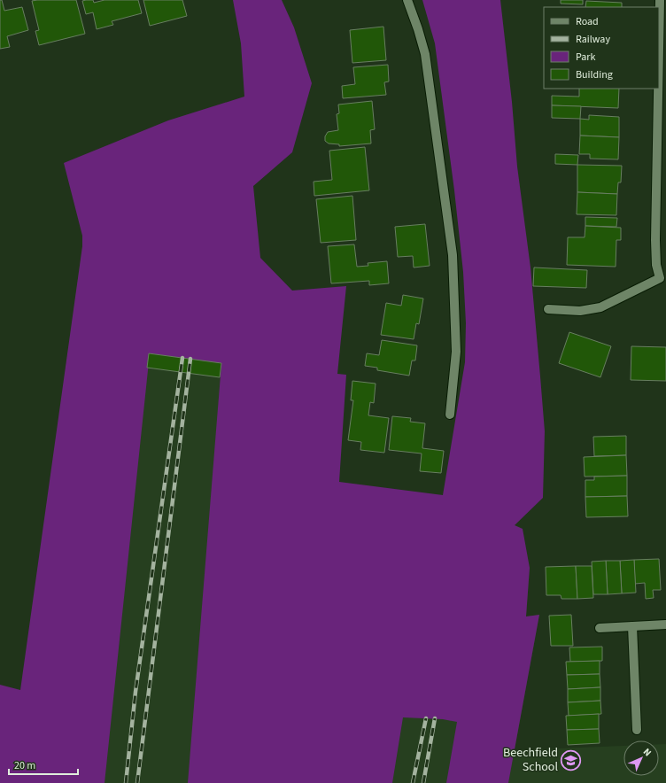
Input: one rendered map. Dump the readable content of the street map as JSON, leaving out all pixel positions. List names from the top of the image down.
{
  "places": {
    "school or university": ["Beechfield School"]
  },
  "legend": [
    "Road",
    "Railway",
    "Park",
    "Building"
  ],
  "scale_bar": "20 m",
  "north": "top right"
}
